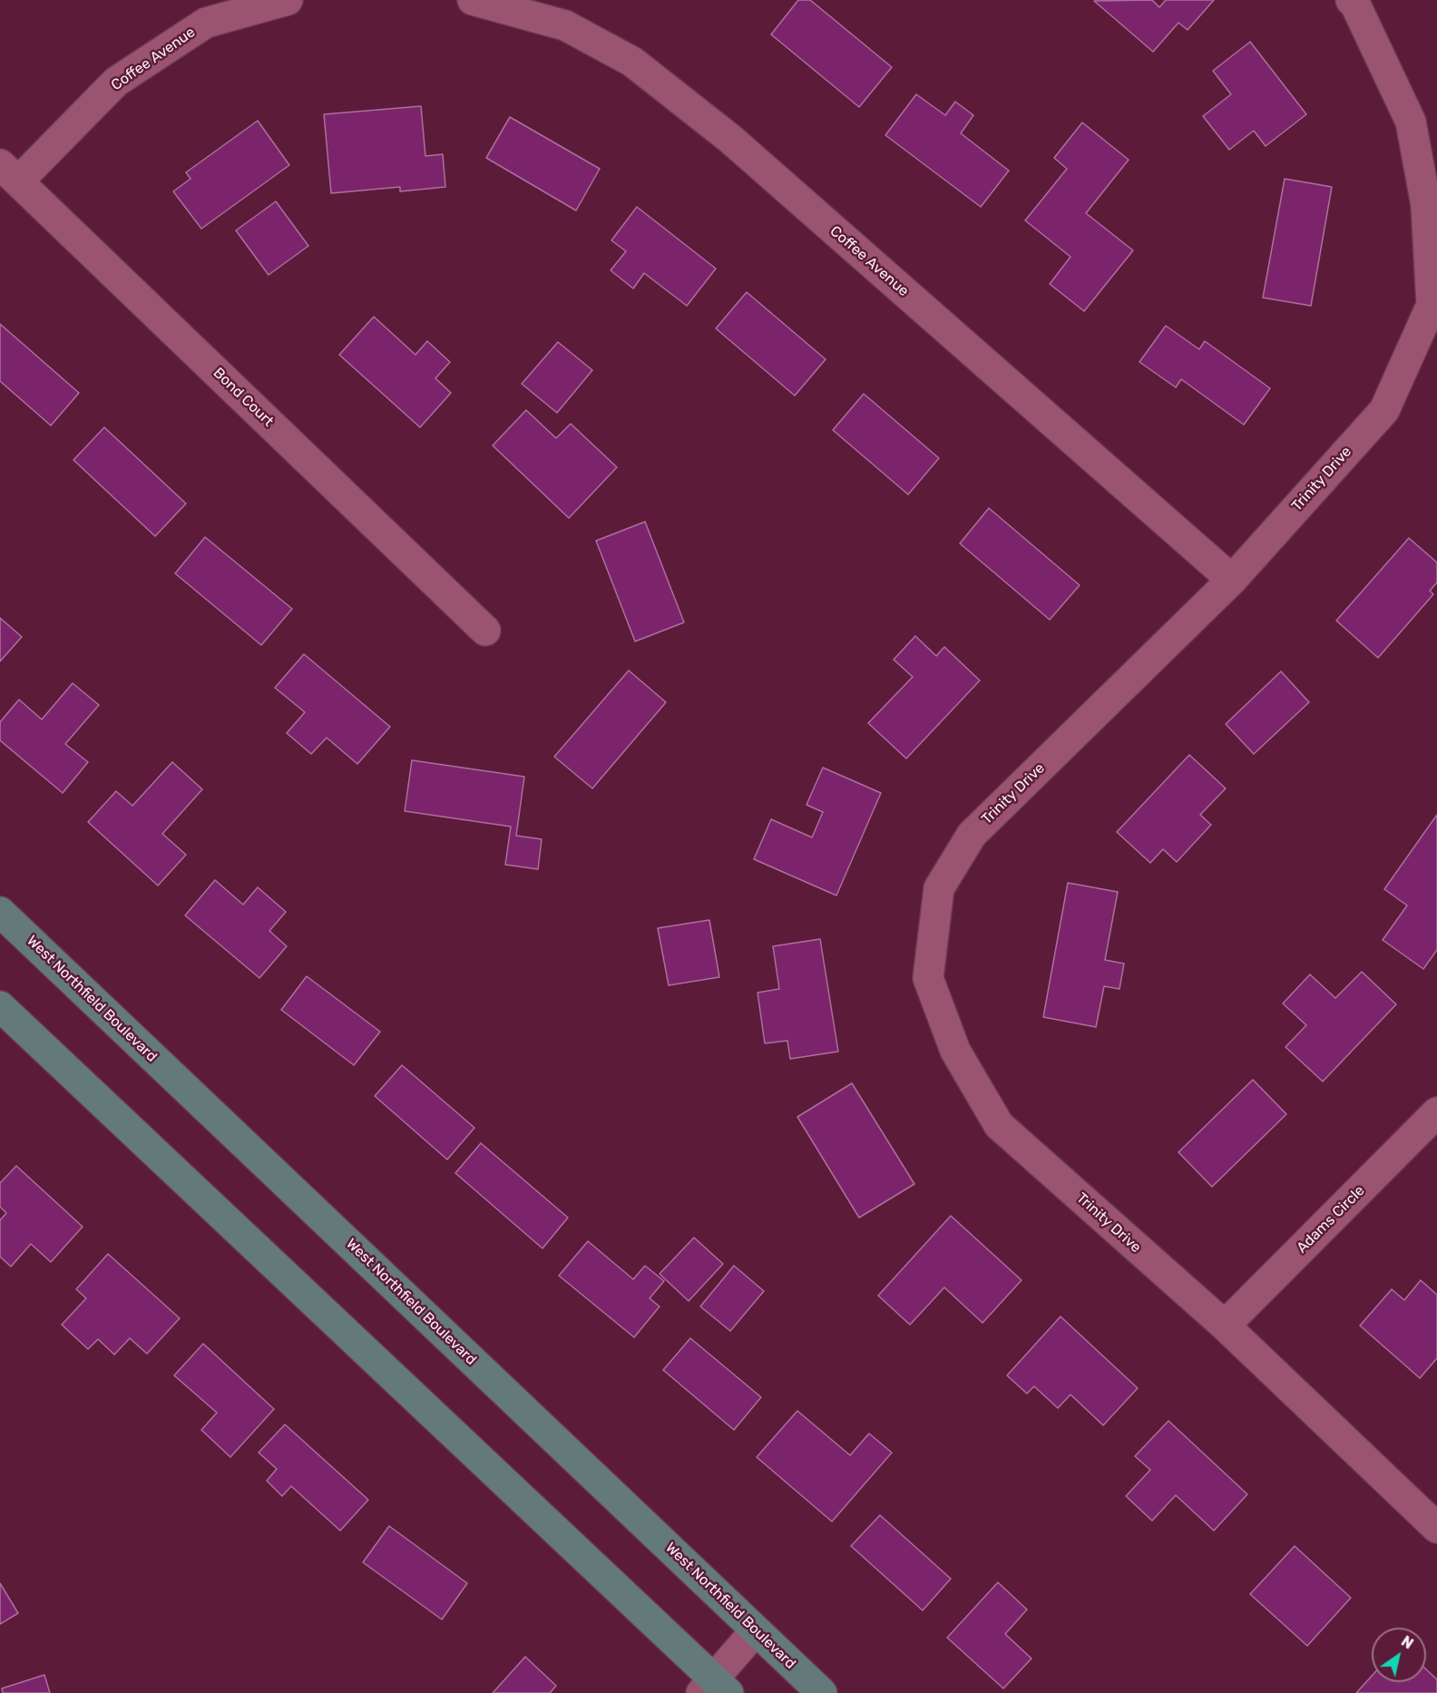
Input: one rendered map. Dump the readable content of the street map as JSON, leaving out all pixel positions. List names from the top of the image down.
{
  "streets": {
    "main road": ["West Northfield Boulevard"],
    "street": [
      "Coffee Avenue",
      "Bond Court",
      "Trinity Drive",
      "Adams Circle"
    ]
  },
  "crossings": [
    ["Coffee Avenue", "Bond Court"],
    ["Coffee Avenue", "Trinity Drive"],
    ["Trinity Drive", "Adams Circle"]
  ],
  "north": "top right"
}
